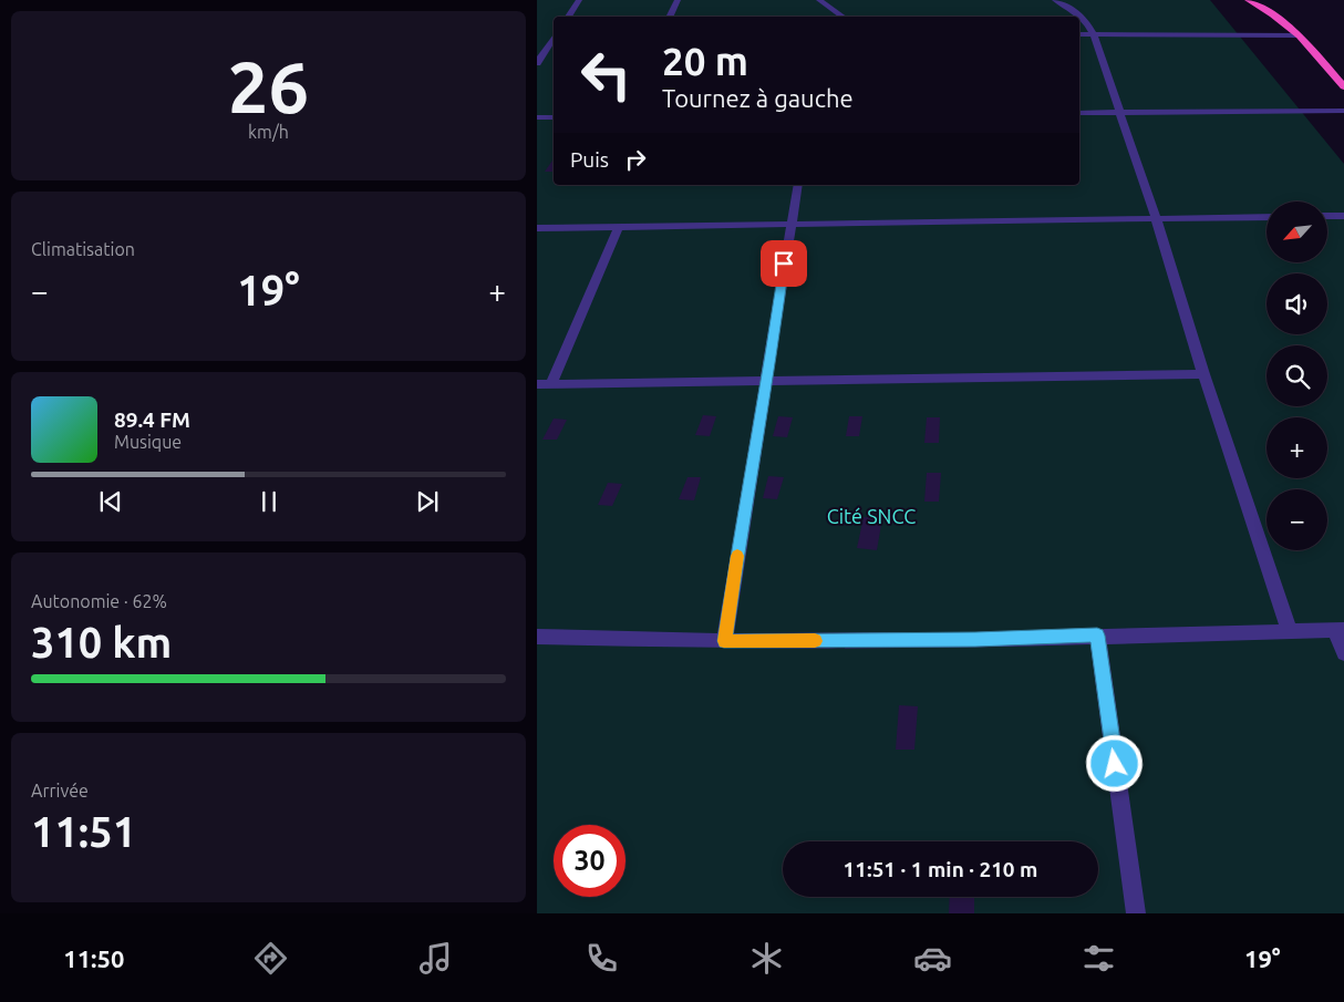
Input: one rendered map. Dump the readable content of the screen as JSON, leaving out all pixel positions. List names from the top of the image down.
{
  "parks": ["Cité SNCC"],
  "north": "bottom left",
  "page": {
    "tile": [
      ["26", "km/h"],
      "Climatisation",
      ["Autonomie · 62%", "310 km"],
      ["Arrivée", "11:51"]
    ],
    "turn": ["20 m", "Tournez à gauche"],
    "then": "Puis",
    "map_buttons": ["+", "−"],
    "heat": ["−", "19°", "+"],
    "song": ["89.4 FM", "Musique"],
    "limit": "30",
    "trip": "11:51 · 1 min · 210 m",
    "tabs": ["11:50", "19°"]
  }
}
